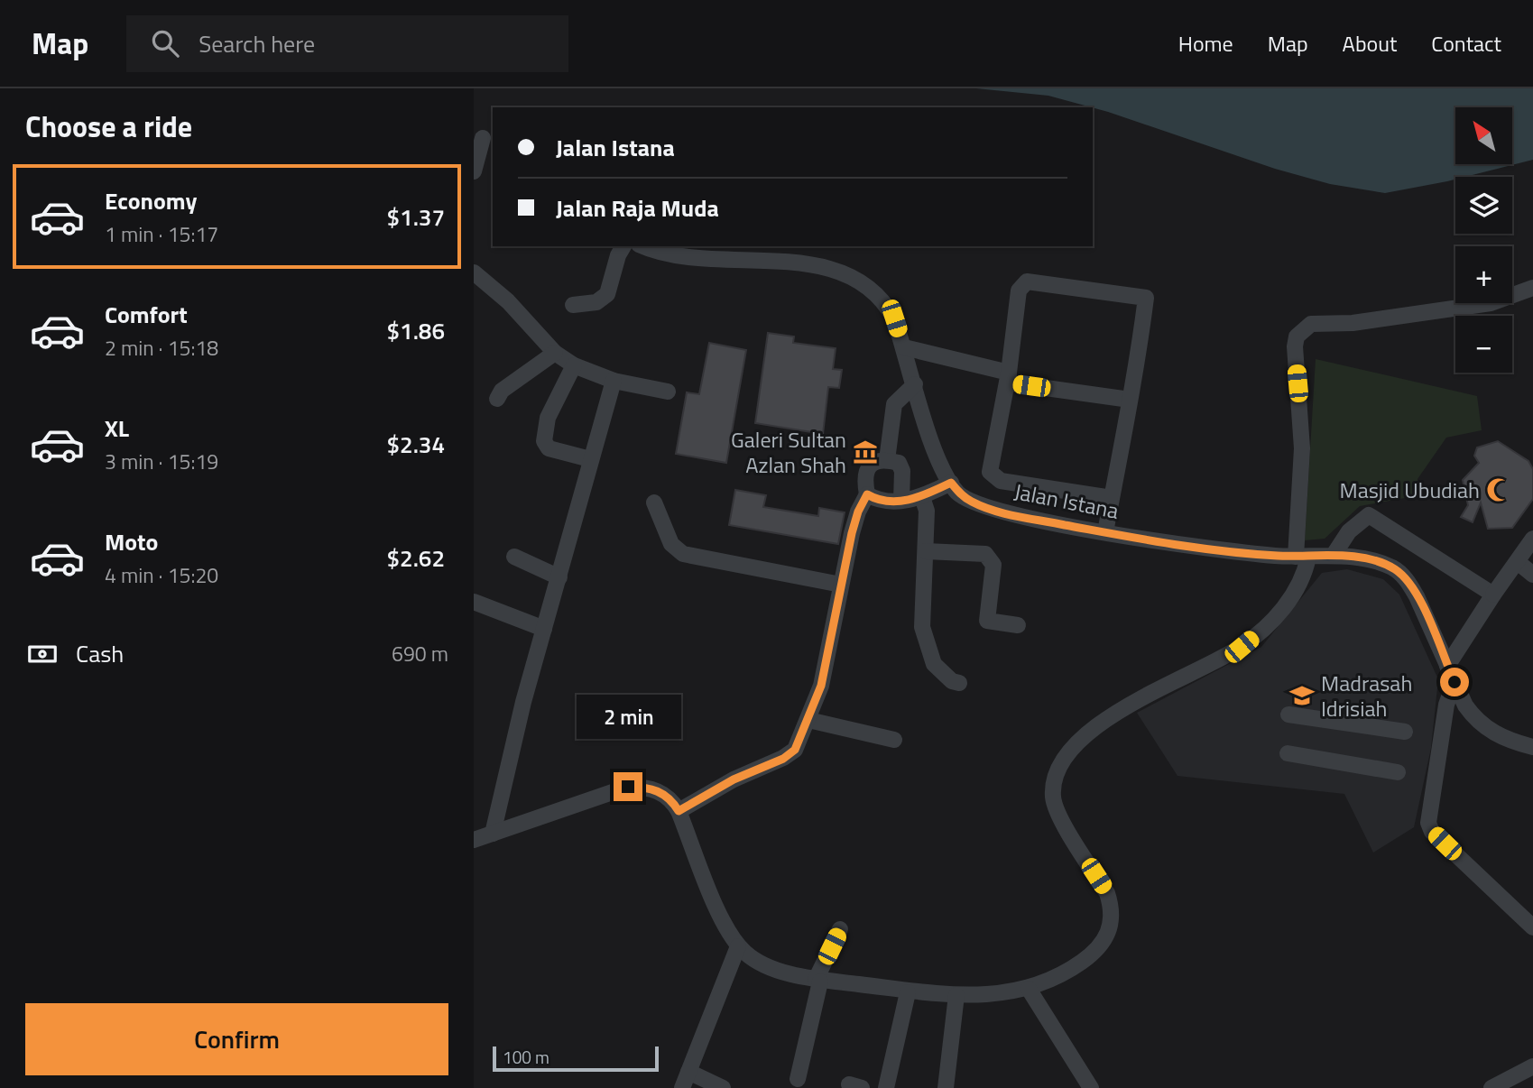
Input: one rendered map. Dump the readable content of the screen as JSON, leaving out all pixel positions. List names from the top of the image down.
{
  "streets": {
    "street": ["Jalan Istana"]
  },
  "places": {
    "museum": ["Galeri Sultan Azlan Shah"],
    "mosque": ["Masjid Ubudiah"],
    "school or university": ["Madrasah Idrisiah"]
  },
  "scale_bar": "100 m",
  "north": "top left",
  "page": {
    "header": "Map",
    "search": "Search here",
    "nav": [
      "Home",
      "Map",
      "About",
      "Contact"
    ],
    "heading": "Choose a ride",
    "map_buttons": ["+", "−"],
    "banner": ["Jalan Istana", "Jalan Raja Muda"],
    "list": [
      {
        "name": "Economy",
        "note": "1 min · 15:17",
        "value": "$1.37"
      },
      {
        "name": "Comfort",
        "note": "2 min · 15:18",
        "value": "$1.86"
      },
      {
        "name": "XL",
        "note": "3 min · 15:19",
        "value": "$2.34"
      },
      {
        "name": "Moto",
        "note": "4 min · 15:20",
        "value": "$2.62"
      }
    ],
    "pay": ["Cash", "690 m"],
    "bubble": "2 min",
    "buttons": "Confirm",
    "scale": "100 m"
  }
}
